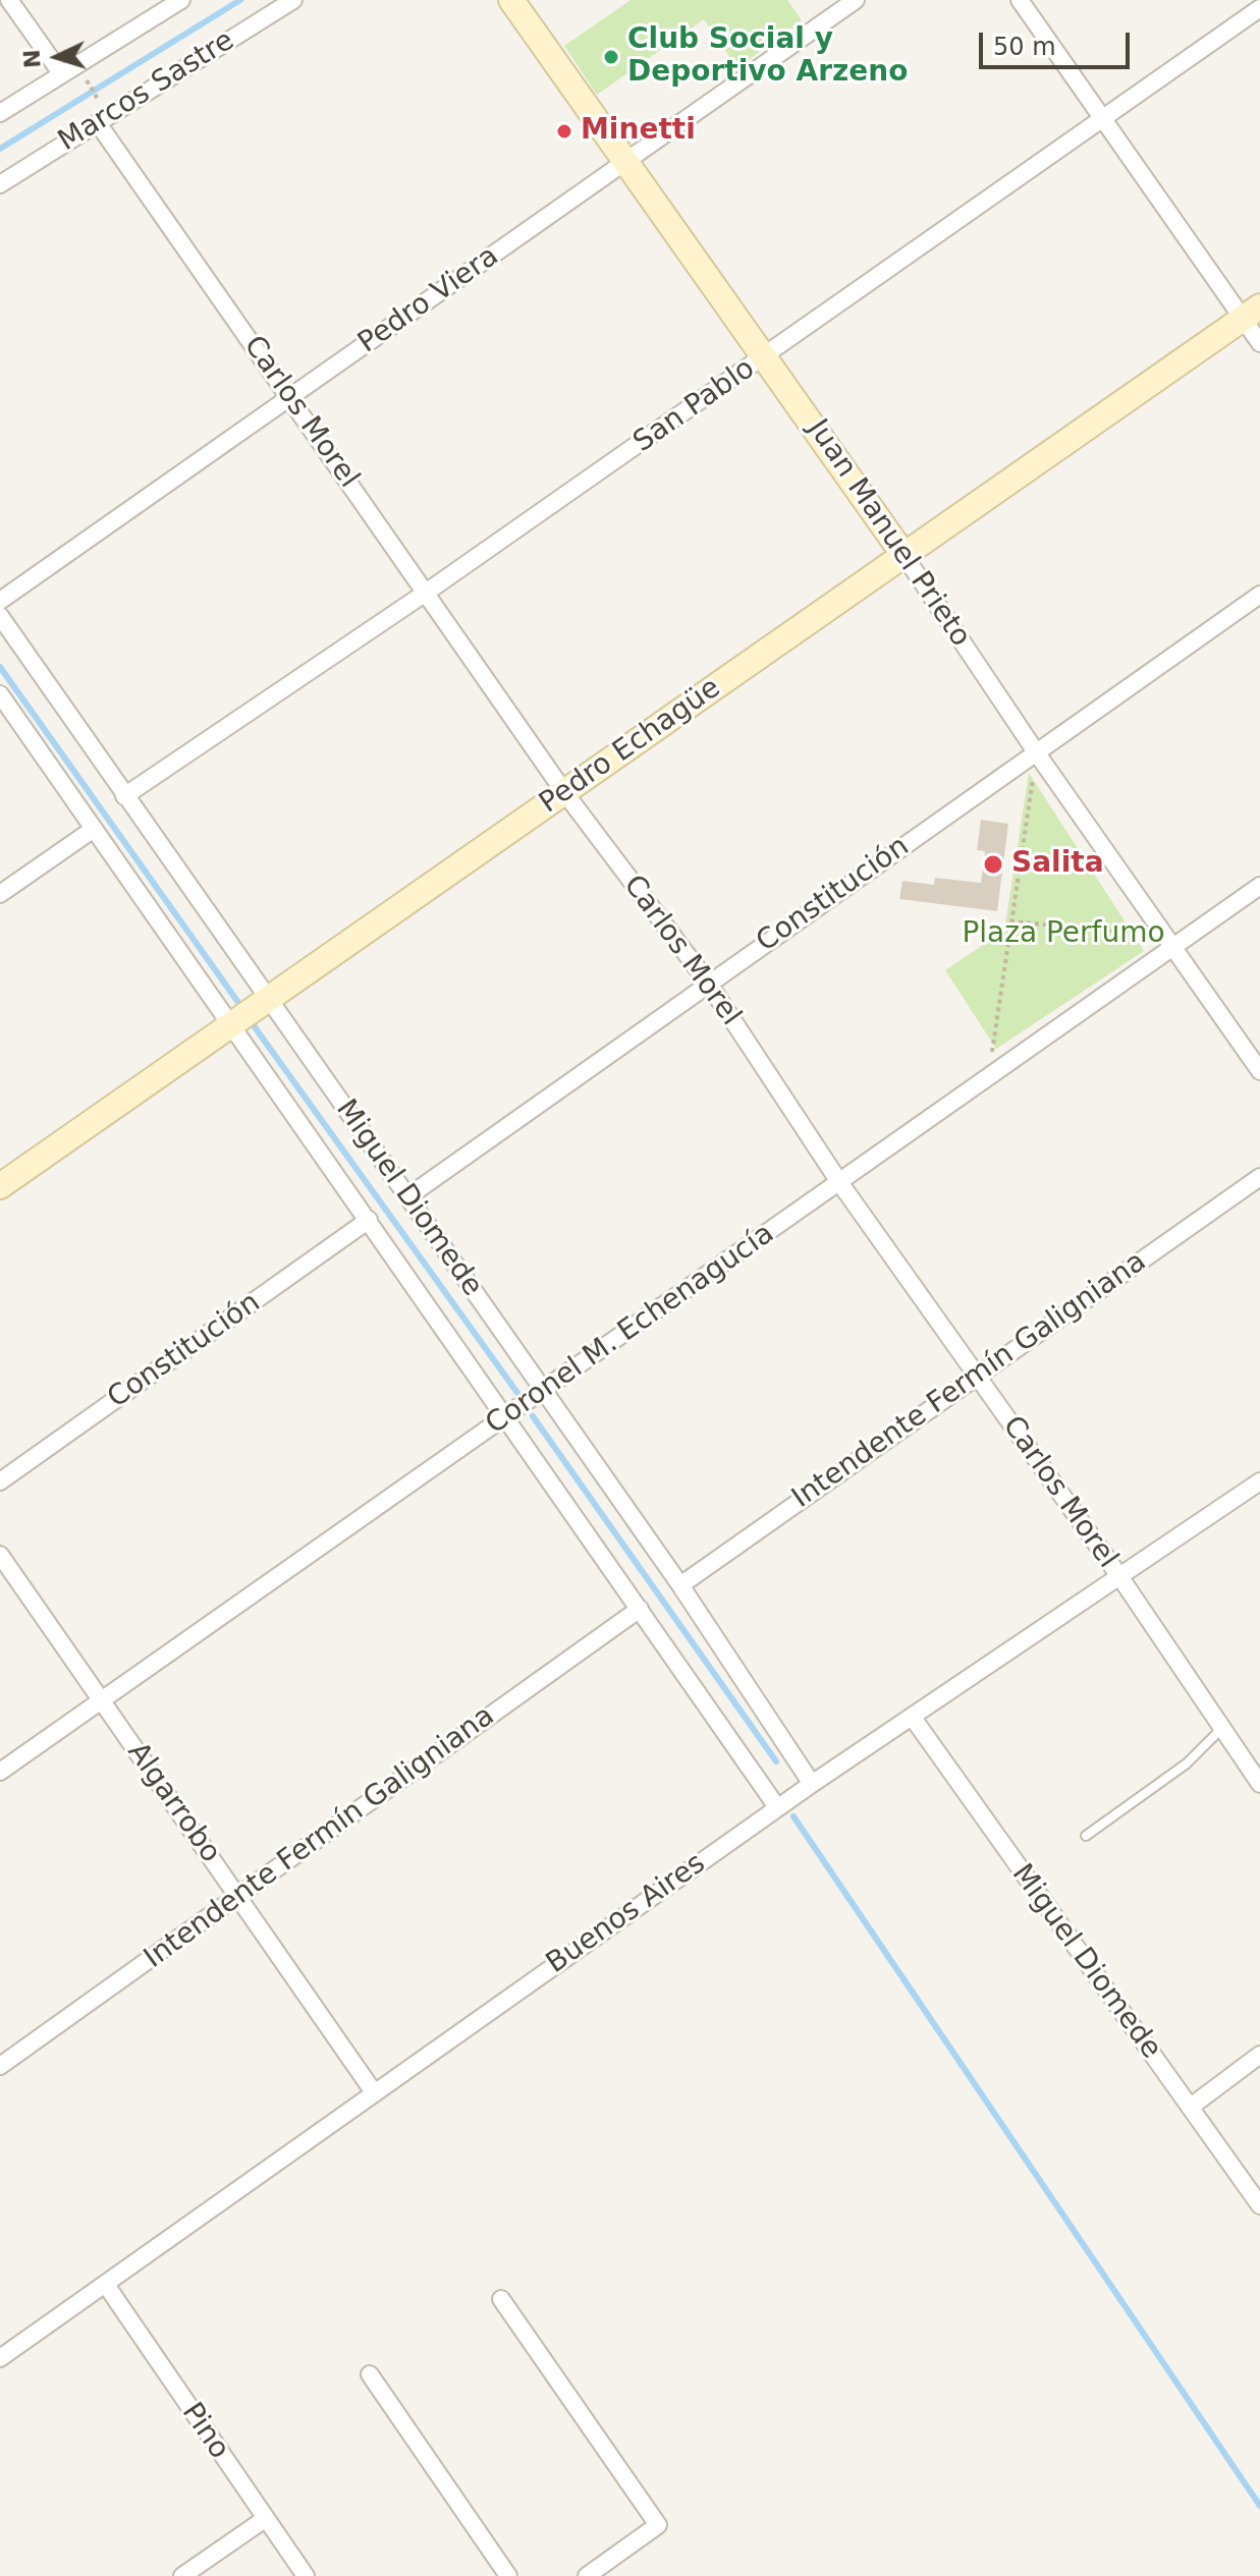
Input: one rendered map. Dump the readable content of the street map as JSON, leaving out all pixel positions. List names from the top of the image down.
{
  "streets": {
    "street": [
      "Marcos Sastre",
      "Pedro Viera",
      "San Pablo",
      "Carlos Morel",
      "Juan Manuel Prieto",
      "Pedro Echagüe",
      "Constitución",
      "Miguel Diomede",
      "Coronel M. Echenagucía",
      "Intendente Fermín Galigniana",
      "Algarrobo",
      "Buenos Aires",
      "Pino"
    ]
  },
  "crossings": [
    ["Marcos Sastre", "Carlos Morel"],
    ["Pedro Viera", "Carlos Morel"],
    ["Pedro Viera", "Juan Manuel Prieto"],
    ["San Pablo", "Carlos Morel"],
    ["San Pablo", "Juan Manuel Prieto"],
    ["San Pablo", "Miguel Diomede"],
    ["Carlos Morel", "Pedro Echagüe"],
    ["Carlos Morel", "Constitución"],
    ["Carlos Morel", "Coronel M. Echenagucía"],
    ["Carlos Morel", "Intendente Fermín Galigniana"],
    ["Carlos Morel", "Buenos Aires"],
    ["Juan Manuel Prieto", "Pedro Echagüe"],
    ["Juan Manuel Prieto", "Constitución"],
    ["Juan Manuel Prieto", "Coronel M. Echenagucía"],
    ["Pedro Echagüe", "Miguel Diomede"],
    ["Constitución", "Miguel Diomede"],
    ["Miguel Diomede", "Coronel M. Echenagucía"],
    ["Miguel Diomede", "Intendente Fermín Galigniana"],
    ["Miguel Diomede", "Buenos Aires"],
    ["Coronel M. Echenagucía", "Algarrobo"],
    ["Intendente Fermín Galigniana", "Algarrobo"],
    ["Algarrobo", "Buenos Aires"],
    ["Buenos Aires", "Pino"]
  ],
  "parks": ["Plaza Perfumo"],
  "places": ["Club Social y Deportivo Arzeno", "Minetti", "Salita"],
  "scale_bar": "50 m",
  "north": "left"
}
